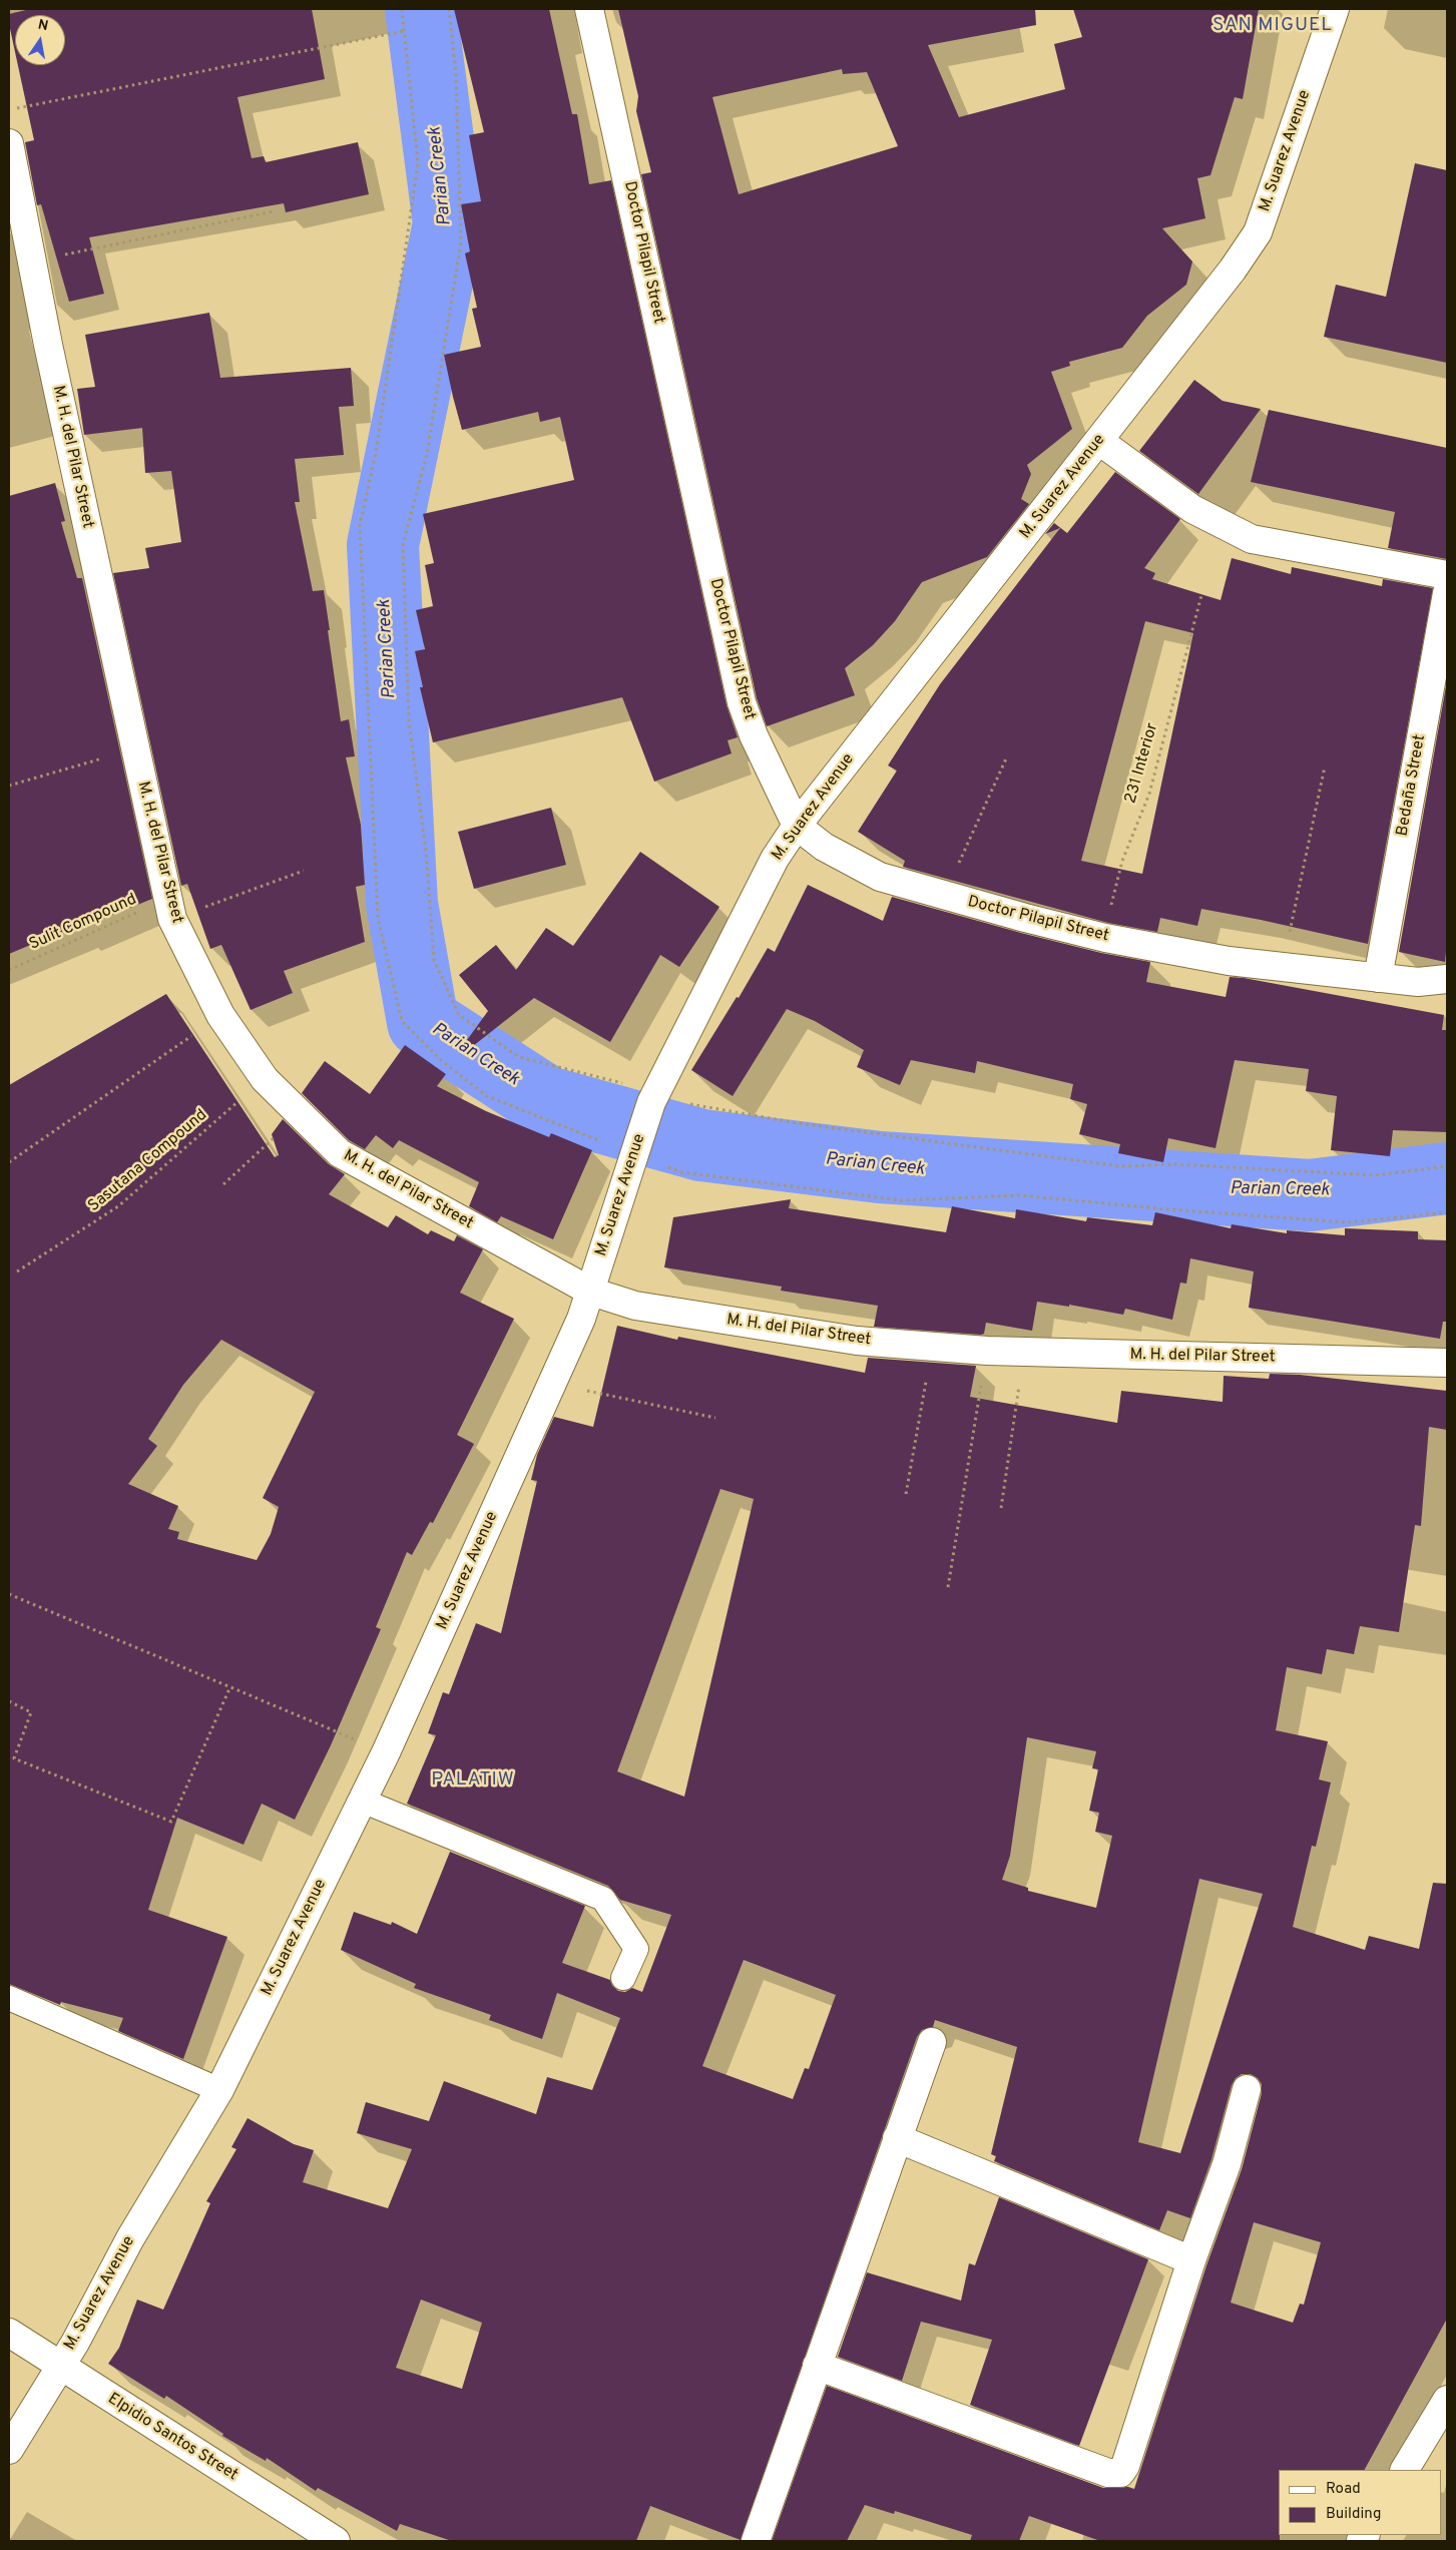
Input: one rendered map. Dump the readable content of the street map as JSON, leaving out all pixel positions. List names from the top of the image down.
{
  "streets": {
    "street": [
      "M. Suarez Avenue",
      "Doctor Pilapil Street",
      "M. H. del Pilar Street",
      "Bedaña Street",
      "Elpidio Santos Street"
    ],
    "path": ["231 Interior", "Sulit Compound", "Sasutana Compound"]
  },
  "crossings": [
    ["M. Suarez Avenue", "Doctor Pilapil Street"],
    ["M. Suarez Avenue", "M. H. del Pilar Street"],
    ["M. Suarez Avenue", "Elpidio Santos Street"],
    ["Doctor Pilapil Street", "231 Interior"],
    ["Doctor Pilapil Street", "Bedaña Street"],
    ["M. H. del Pilar Street", "Sulit Compound"],
    ["M. H. del Pilar Street", "Sasutana Compound"]
  ],
  "districts": ["SAN MIGUEL", "PALATIW"],
  "water": ["Parian Creek"],
  "legend": ["Road", "Building"],
  "north": "top"
}
